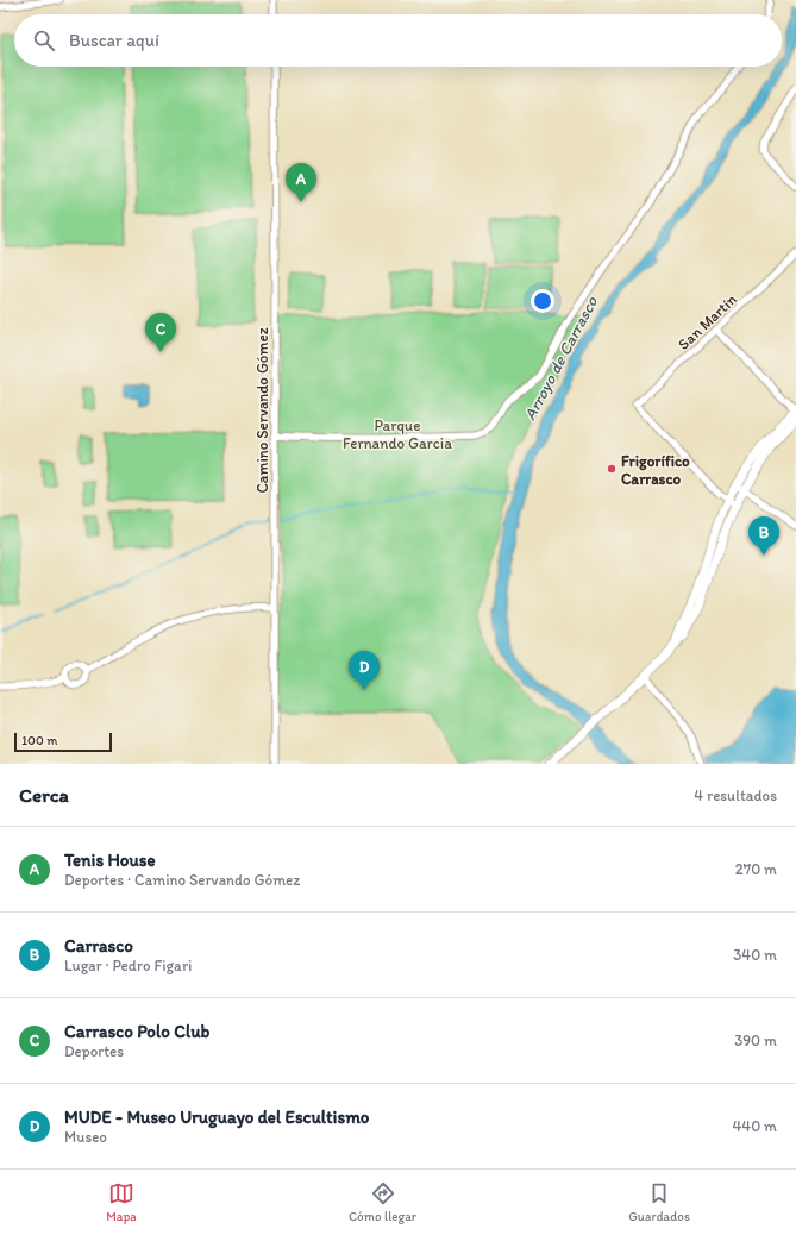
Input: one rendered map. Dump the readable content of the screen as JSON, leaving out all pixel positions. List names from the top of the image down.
{
  "streets": {
    "street": ["San Martín", "Camino Servando Gómez"]
  },
  "water": ["Arroyo de Carrasco"],
  "parks": ["Parque Fernando Garcia"],
  "places": ["Frigorífico Carrasco"],
  "scale_bar": "100 m",
  "page": {
    "search": "Buscar aquí",
    "pins": [
      "A",
      "C",
      "B",
      "D"
    ],
    "scale": "100 m",
    "heading": ["Cerca", "4 resultados"],
    "list": [
      {
        "mark": "A",
        "name": "Tenis House",
        "note": "Deportes · Camino Servando Gómez",
        "value": "270 m"
      },
      {
        "mark": "B",
        "name": "Carrasco",
        "note": "Lugar · Pedro Figari",
        "value": "340 m"
      },
      {
        "mark": "C",
        "name": "Carrasco Polo Club",
        "note": "Deportes",
        "value": "390 m"
      },
      {
        "mark": "D",
        "name": "MUDE - Museo Uruguayo del Escultismo",
        "note": "Museo",
        "value": "440 m"
      }
    ],
    "nav": ["Mapa", "Cómo llegar", "Guardados"]
  }
}
